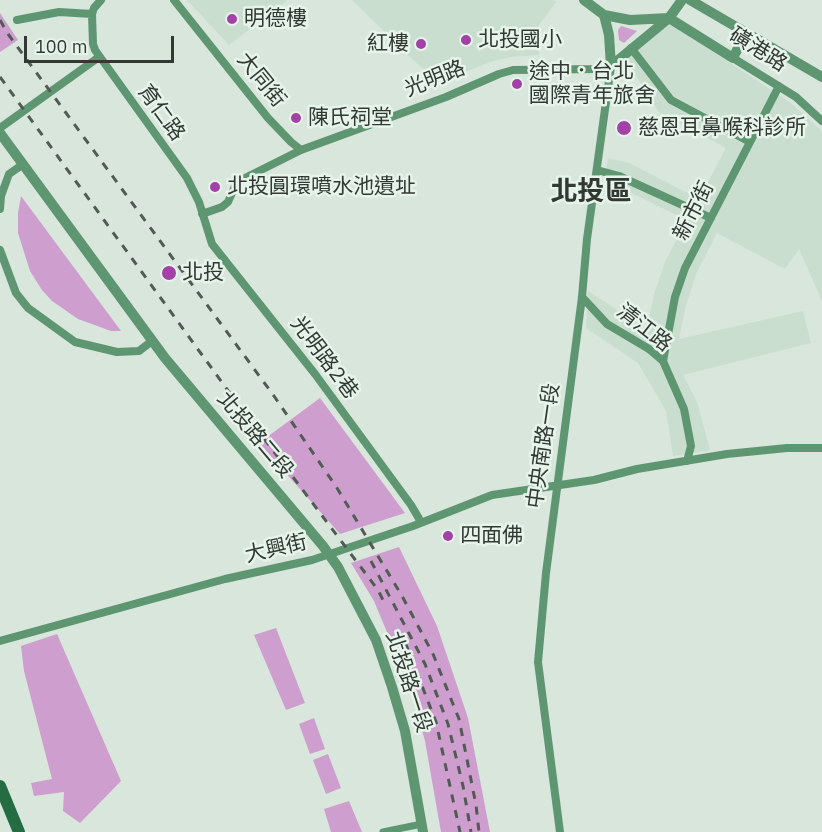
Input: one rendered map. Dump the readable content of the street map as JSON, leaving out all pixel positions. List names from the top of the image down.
{
  "streets": {
    "street": [
      "磺港路",
      "光明路",
      "大同街",
      "育仁路",
      "新市街",
      "清江路",
      "光明路2巷",
      "北投路二段",
      "中央南路一段",
      "大興街",
      "北投路一段"
    ]
  },
  "crossings": [
    ["磺港路", "新市街"],
    ["光明路", "大同街"],
    ["光明路", "育仁路"],
    ["光明路", "光明路2巷"],
    ["光明路", "中央南路一段"],
    ["育仁路", "光明路2巷"],
    ["新市街", "清江路"],
    ["清江路", "中央南路一段"],
    ["清江路", "大興街"],
    ["光明路2巷", "大興街"],
    ["北投路二段", "大興街"],
    ["北投路二段", "北投路一段"],
    ["中央南路一段", "大興街"],
    ["大興街", "北投路一段"]
  ],
  "districts": ["北投區"],
  "places": [
    "明德樓",
    "北投國小",
    "紅樓",
    "途中．台北 國際青年旅舍",
    "陳氏祠堂",
    "慈恩耳鼻喉科診所",
    "北投圓環噴水池遺址",
    "北投",
    "四面佛"
  ],
  "scale_bar": "100 m"
}
